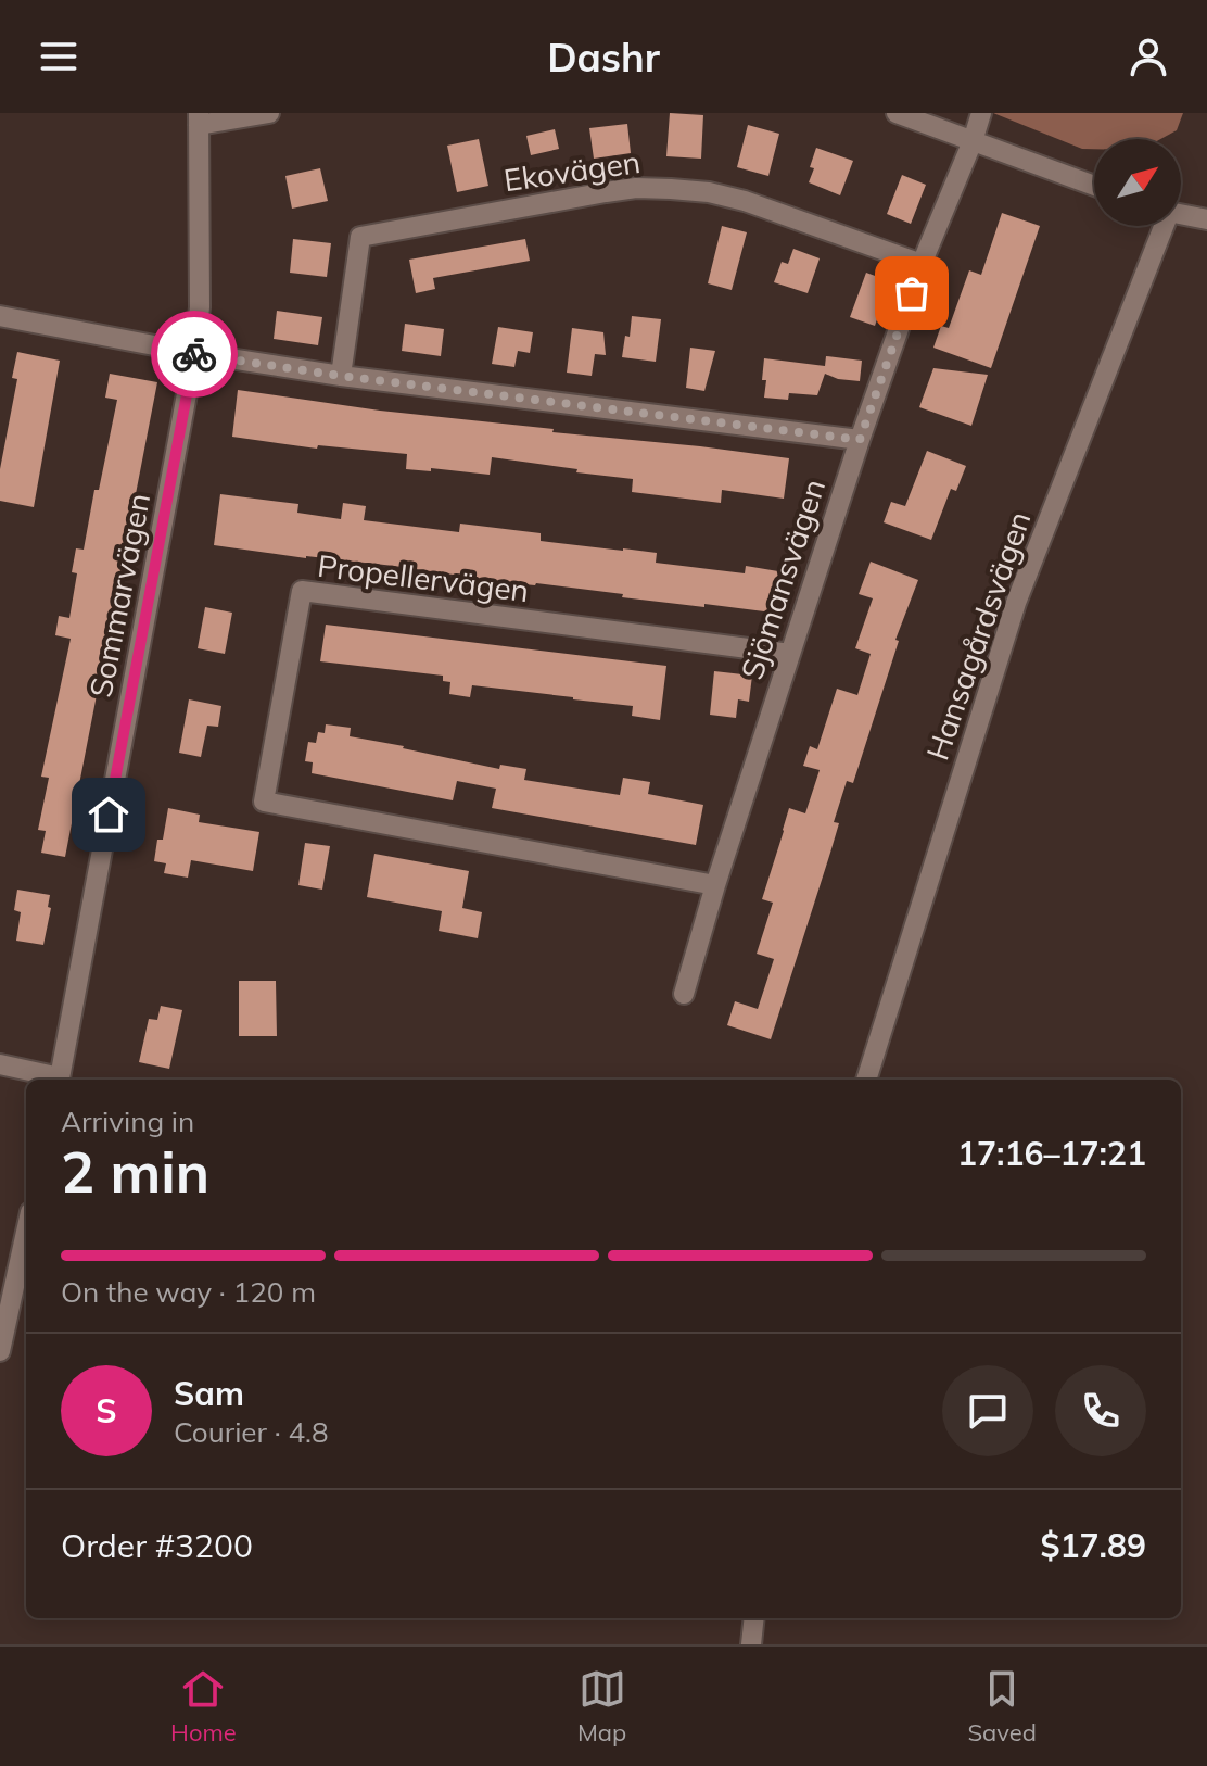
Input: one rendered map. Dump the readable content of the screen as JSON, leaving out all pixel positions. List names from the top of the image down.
{
  "streets": {
    "street": [
      "Ekovägen",
      "Propellervägen",
      "Sjömansvägen",
      "Sommarvägen",
      "Hansagårdsvägen"
    ]
  },
  "crossings": [
    ["Ekovägen", "Sjömansvägen"],
    ["Propellervägen", "Sjömansvägen"]
  ],
  "north": "top right",
  "page": {
    "header": "Dashr",
    "heading": ["2 min", "Arriving in", "17:16–17:21"],
    "panel": [
      "Sam",
      "Courier · 4.8",
      "Order #3200",
      "$17.89"
    ],
    "bar": "On the way · 120 m",
    "round": "S",
    "tabs": ["Home", "Map", "Saved"]
  }
}
